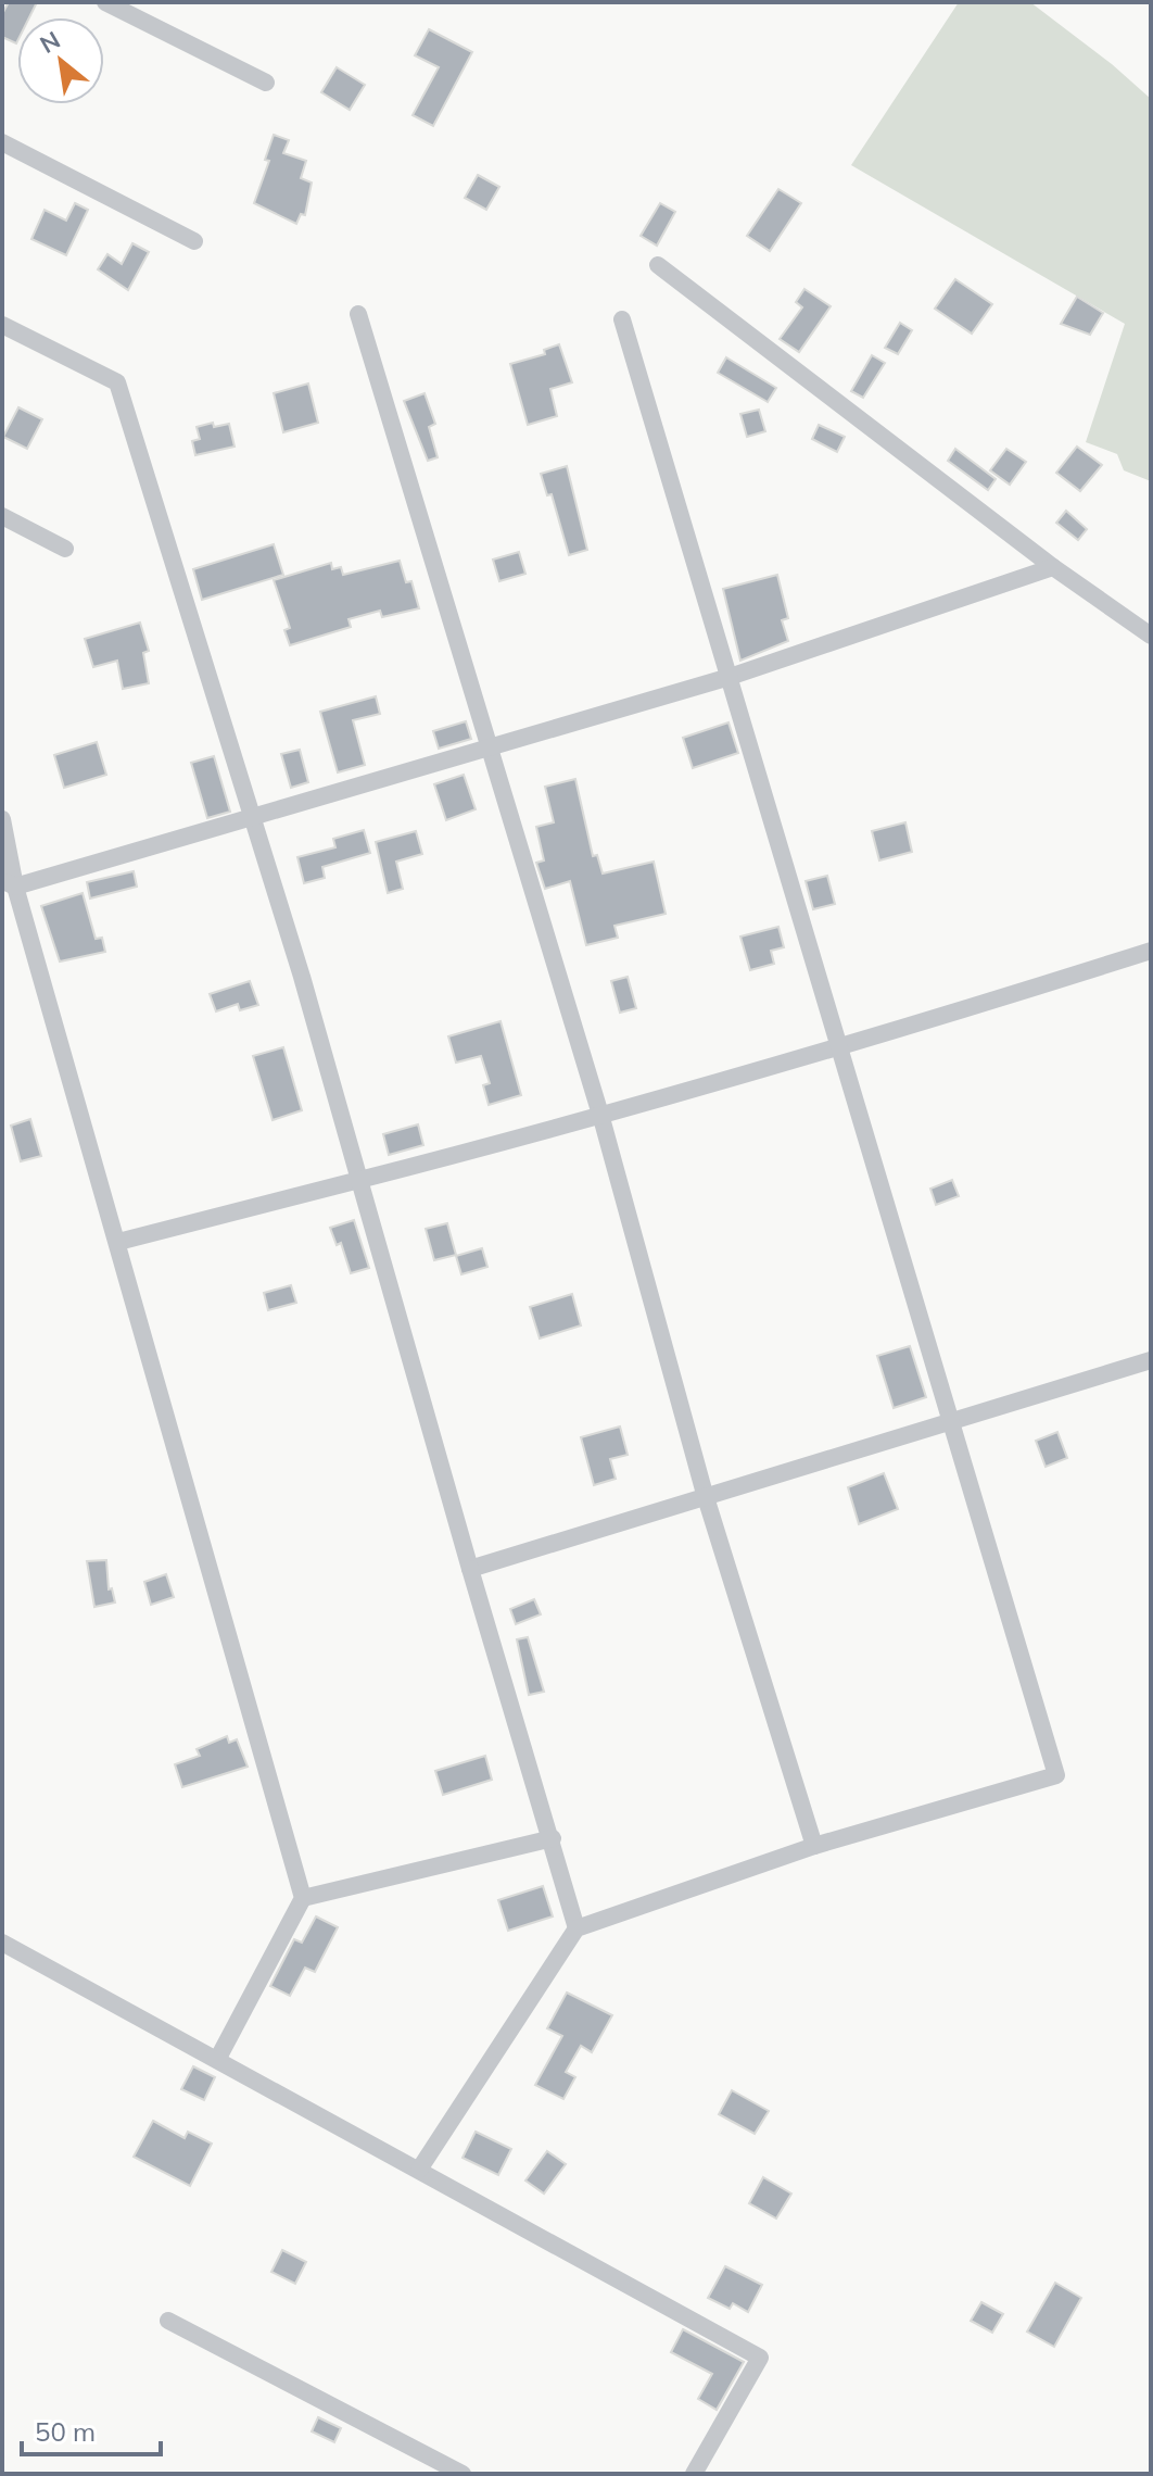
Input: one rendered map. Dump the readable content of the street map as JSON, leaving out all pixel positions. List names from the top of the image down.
{
  "scale_bar": "50 m",
  "north": "top left"
}
